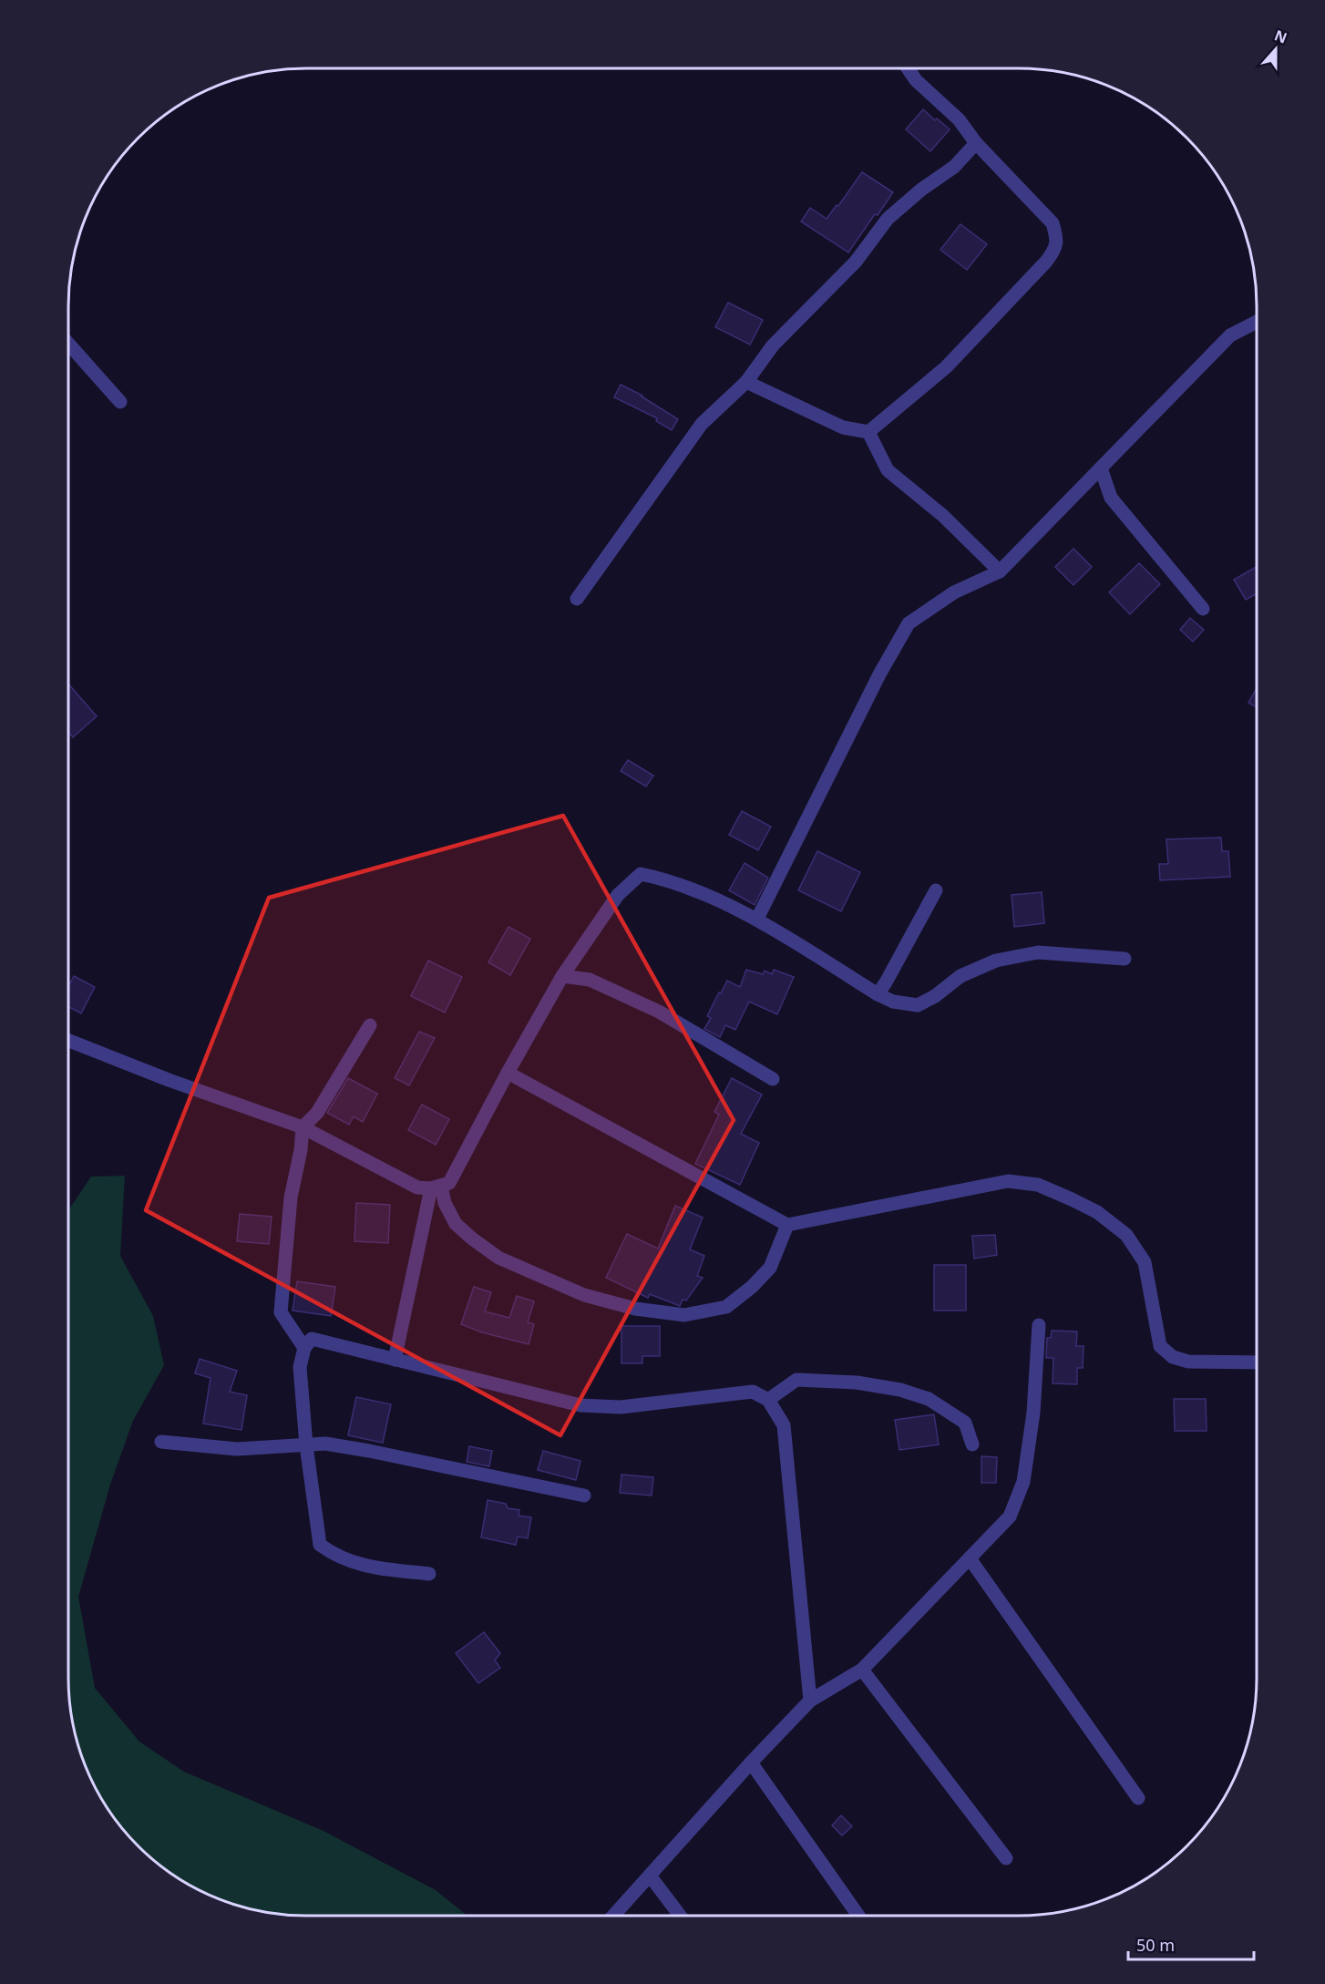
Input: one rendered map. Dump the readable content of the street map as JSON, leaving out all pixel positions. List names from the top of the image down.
{
  "scale_bar": "50 m",
  "north": "top"
}
